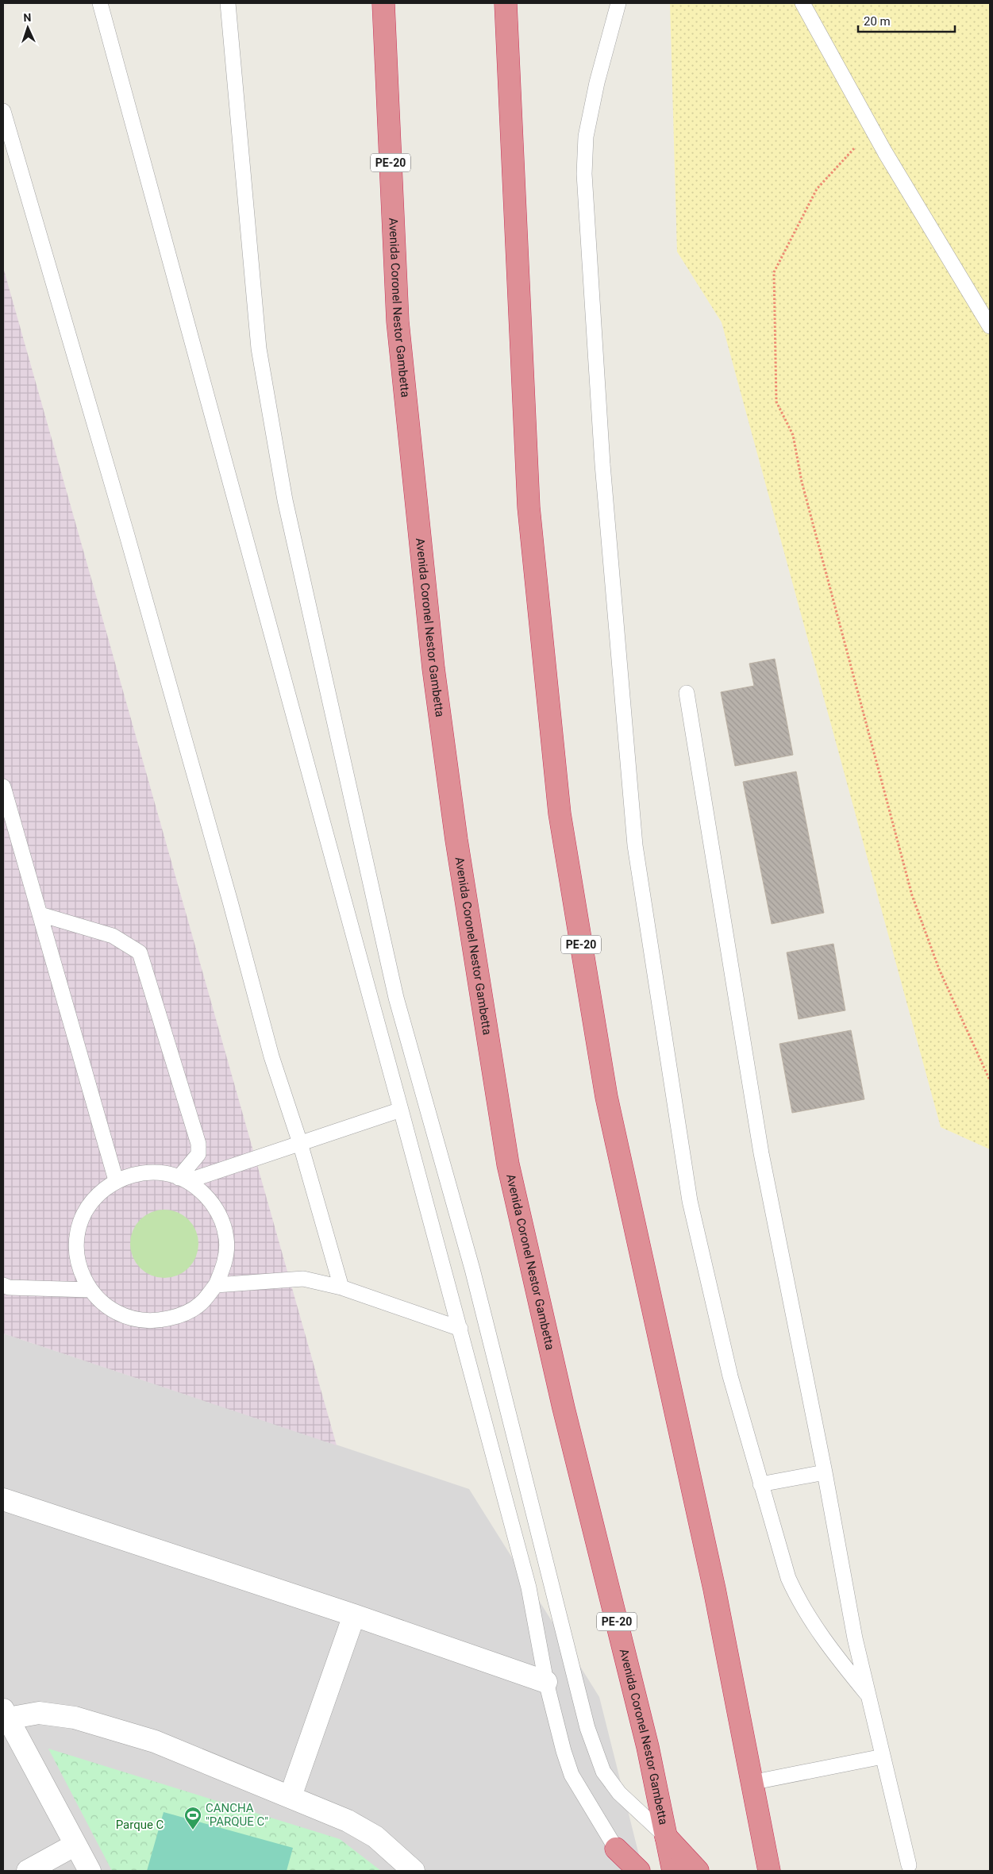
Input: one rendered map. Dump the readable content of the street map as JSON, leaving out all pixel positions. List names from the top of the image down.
{
  "streets": {
    "highway": ["PE-20", "Avenida Coronel Nestor Gambetta"]
  },
  "parks": ["Parque C"],
  "places": {
    "sports": ["CANCHA \"PARQUE C\""]
  },
  "scale_bar": "20 m",
  "north": "top"
}
